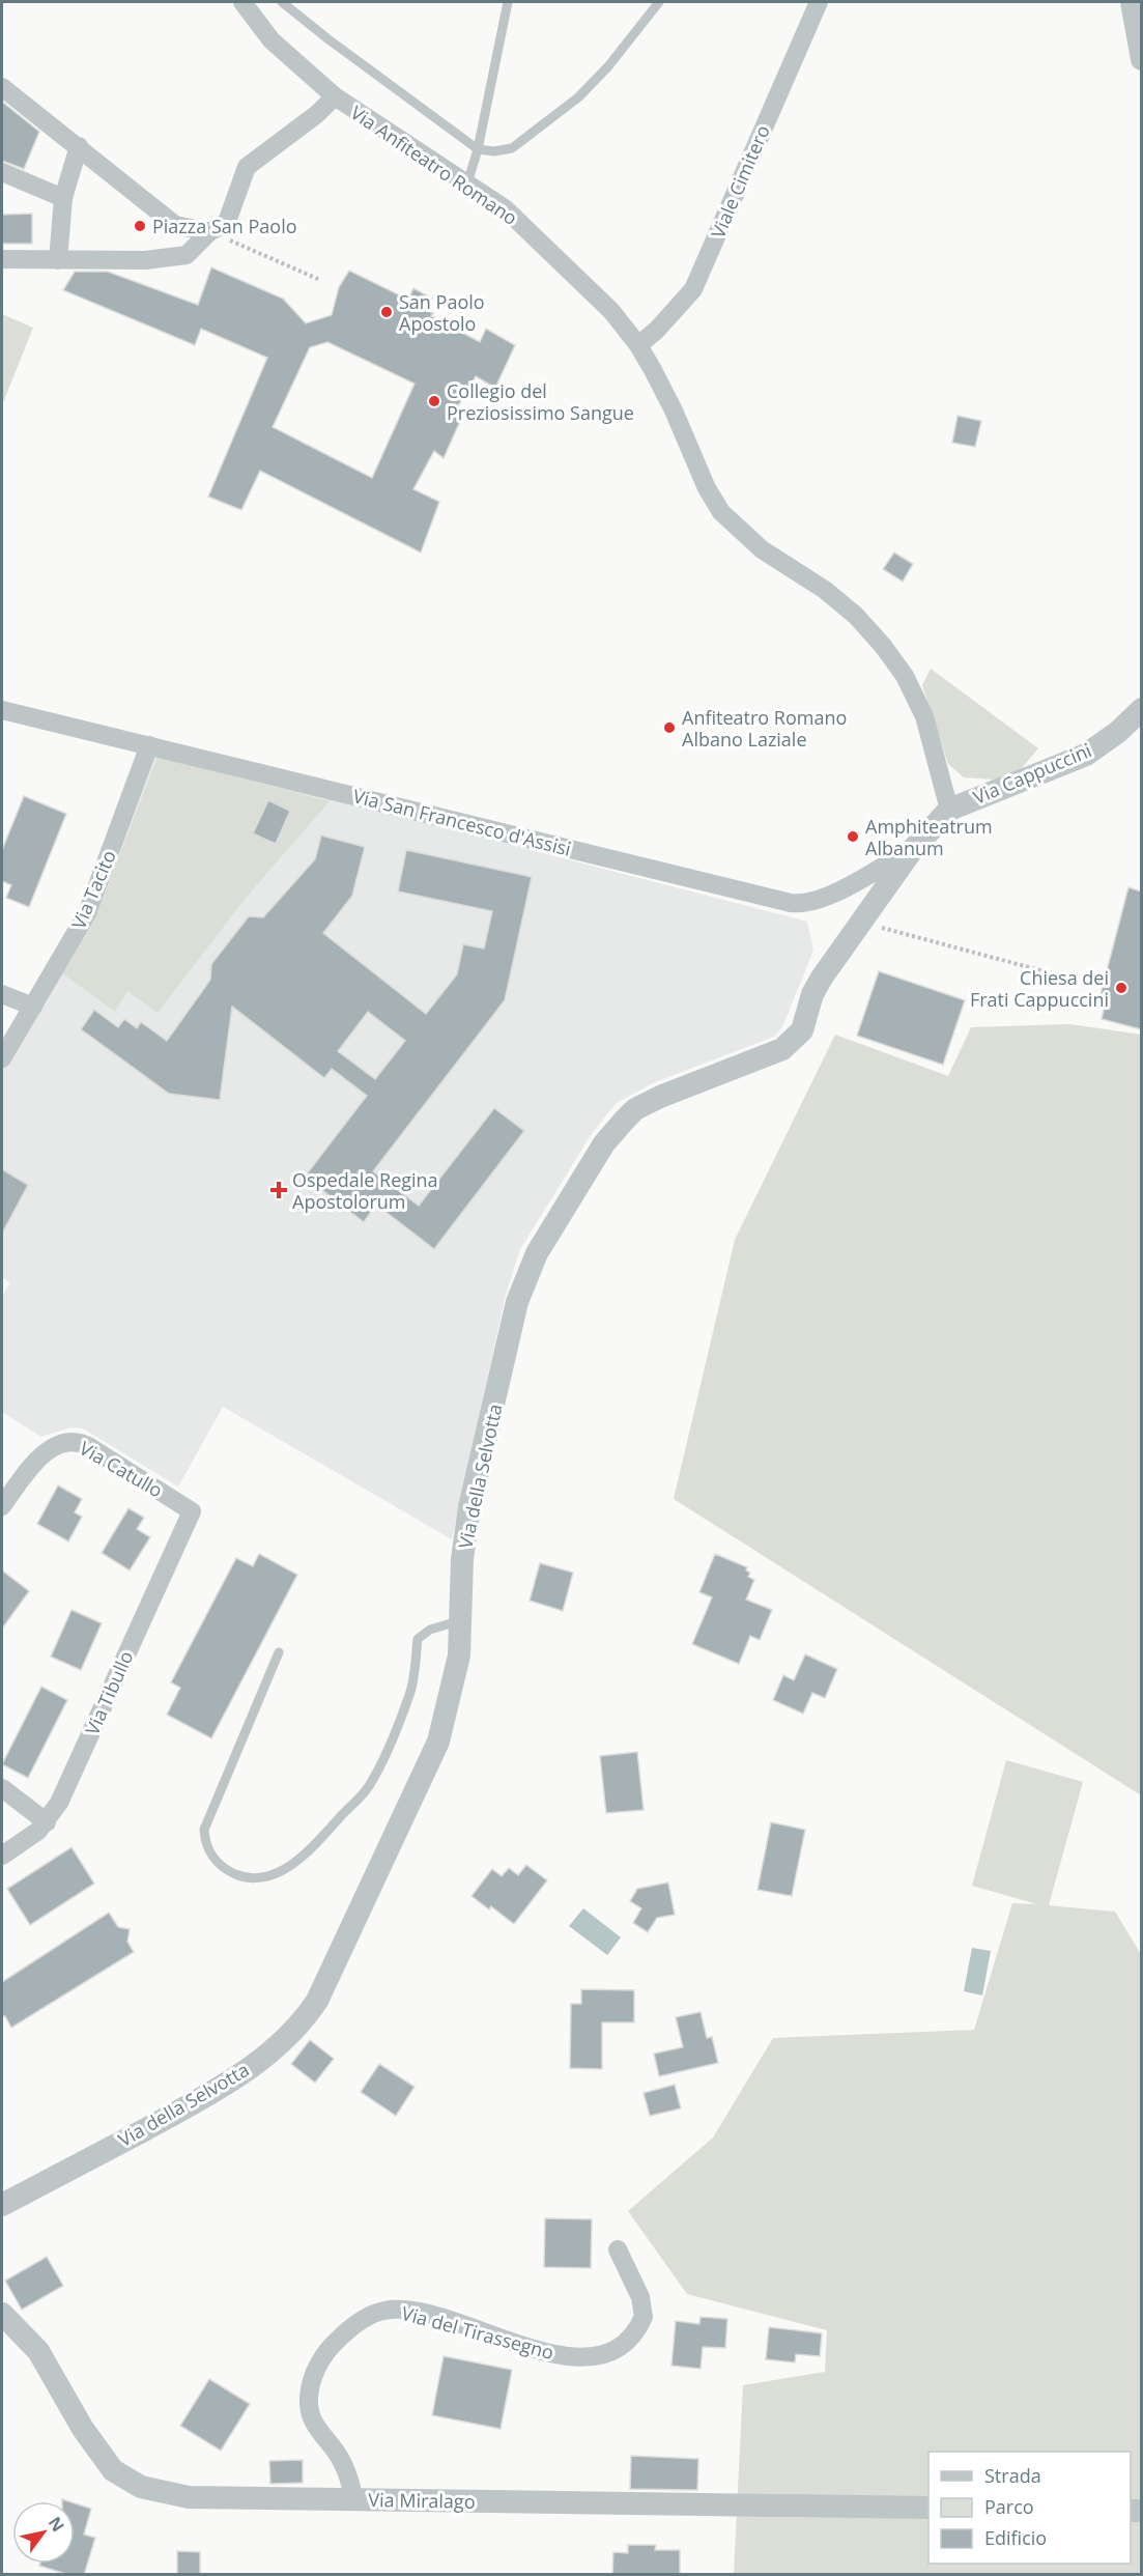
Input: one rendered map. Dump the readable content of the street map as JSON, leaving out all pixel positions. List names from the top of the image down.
{
  "streets": {
    "street": [
      "Via Anfiteatro Romano",
      "Viale Cimitero",
      "Via Cappuccini",
      "Via San Francesco d'Assisi",
      "Via Tacito",
      "Via Catullo",
      "Via della Selvotta",
      "Via Tibullo",
      "Via del Tirassegno",
      "Via Miralago"
    ]
  },
  "crossings": [
    ["Via Anfiteatro Romano", "Viale Cimitero"],
    ["Via Anfiteatro Romano", "Via Cappuccini"],
    ["Via Anfiteatro Romano", "Via della Selvotta"],
    ["Via Cappuccini", "Via della Selvotta"],
    ["Via San Francesco d'Assisi", "Via Tacito"],
    ["Via San Francesco d'Assisi", "Via della Selvotta"],
    ["Via Catullo", "Via Tibullo"],
    ["Via del Tirassegno", "Via Miralago"]
  ],
  "places": {
    "other": [
      "Piazza San Paolo",
      "San Paolo Apostolo",
      "Collegio del Preziosissimo Sangue",
      "Anfiteatro Romano Albano Laziale",
      "Amphiteatrum Albanum",
      "Chiesa dei Frati Cappuccini"
    ],
    "health": ["Ospedale Regina Apostolorum"]
  },
  "legend": ["Strada", "Parco", "Edificio"],
  "north": "top right"
}
